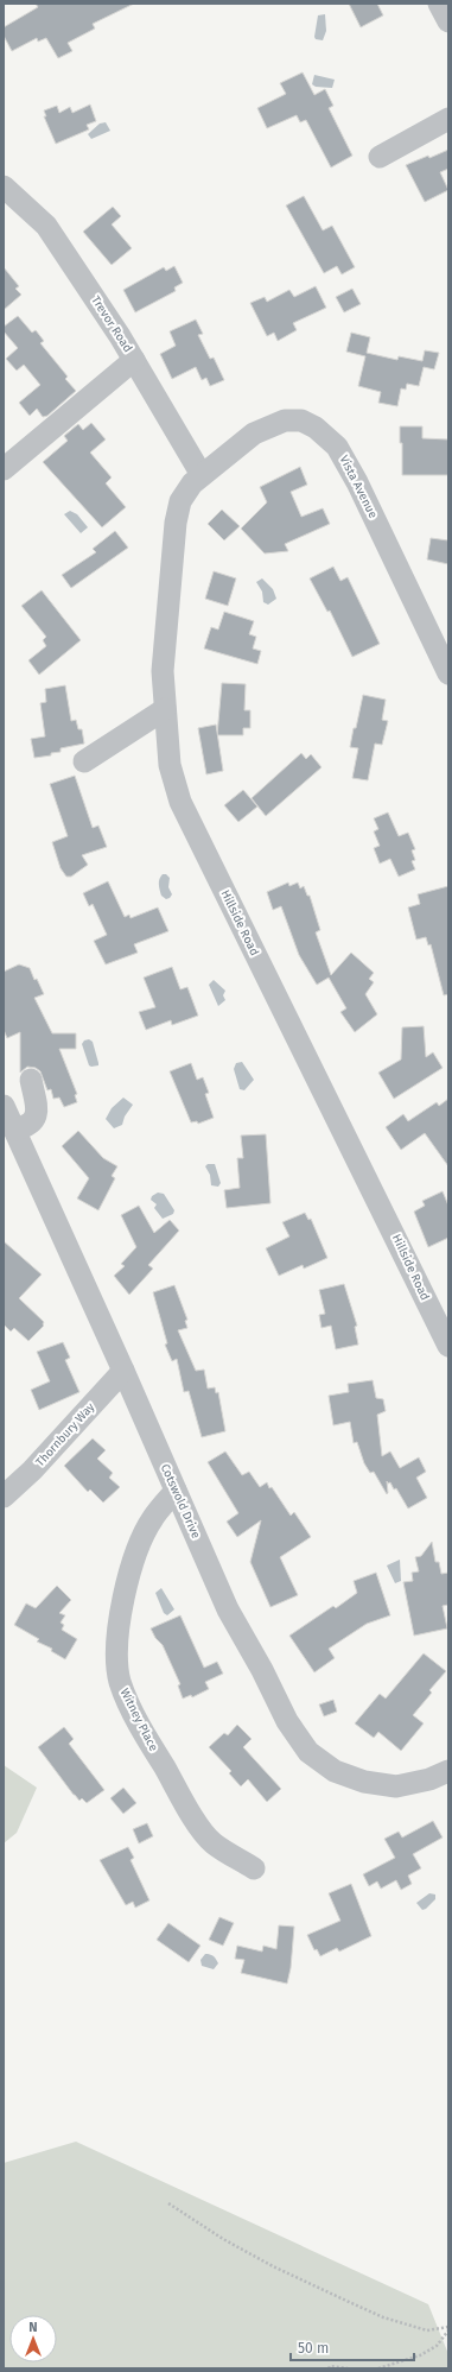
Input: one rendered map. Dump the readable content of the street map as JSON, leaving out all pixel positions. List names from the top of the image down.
{
  "streets": {
    "street": [
      "Trevor Road",
      "Vista Avenue",
      "Hillside Road",
      "Thornbury Way",
      "Cotswold Drive",
      "Witney Place"
    ]
  },
  "crossings": [
    ["Trevor Road", "Vista Avenue"],
    ["Trevor Road", "Hillside Road"],
    ["Vista Avenue", "Hillside Road"],
    ["Thornbury Way", "Cotswold Drive"],
    ["Cotswold Drive", "Witney Place"]
  ],
  "scale_bar": "50 m",
  "north": "top"
}
